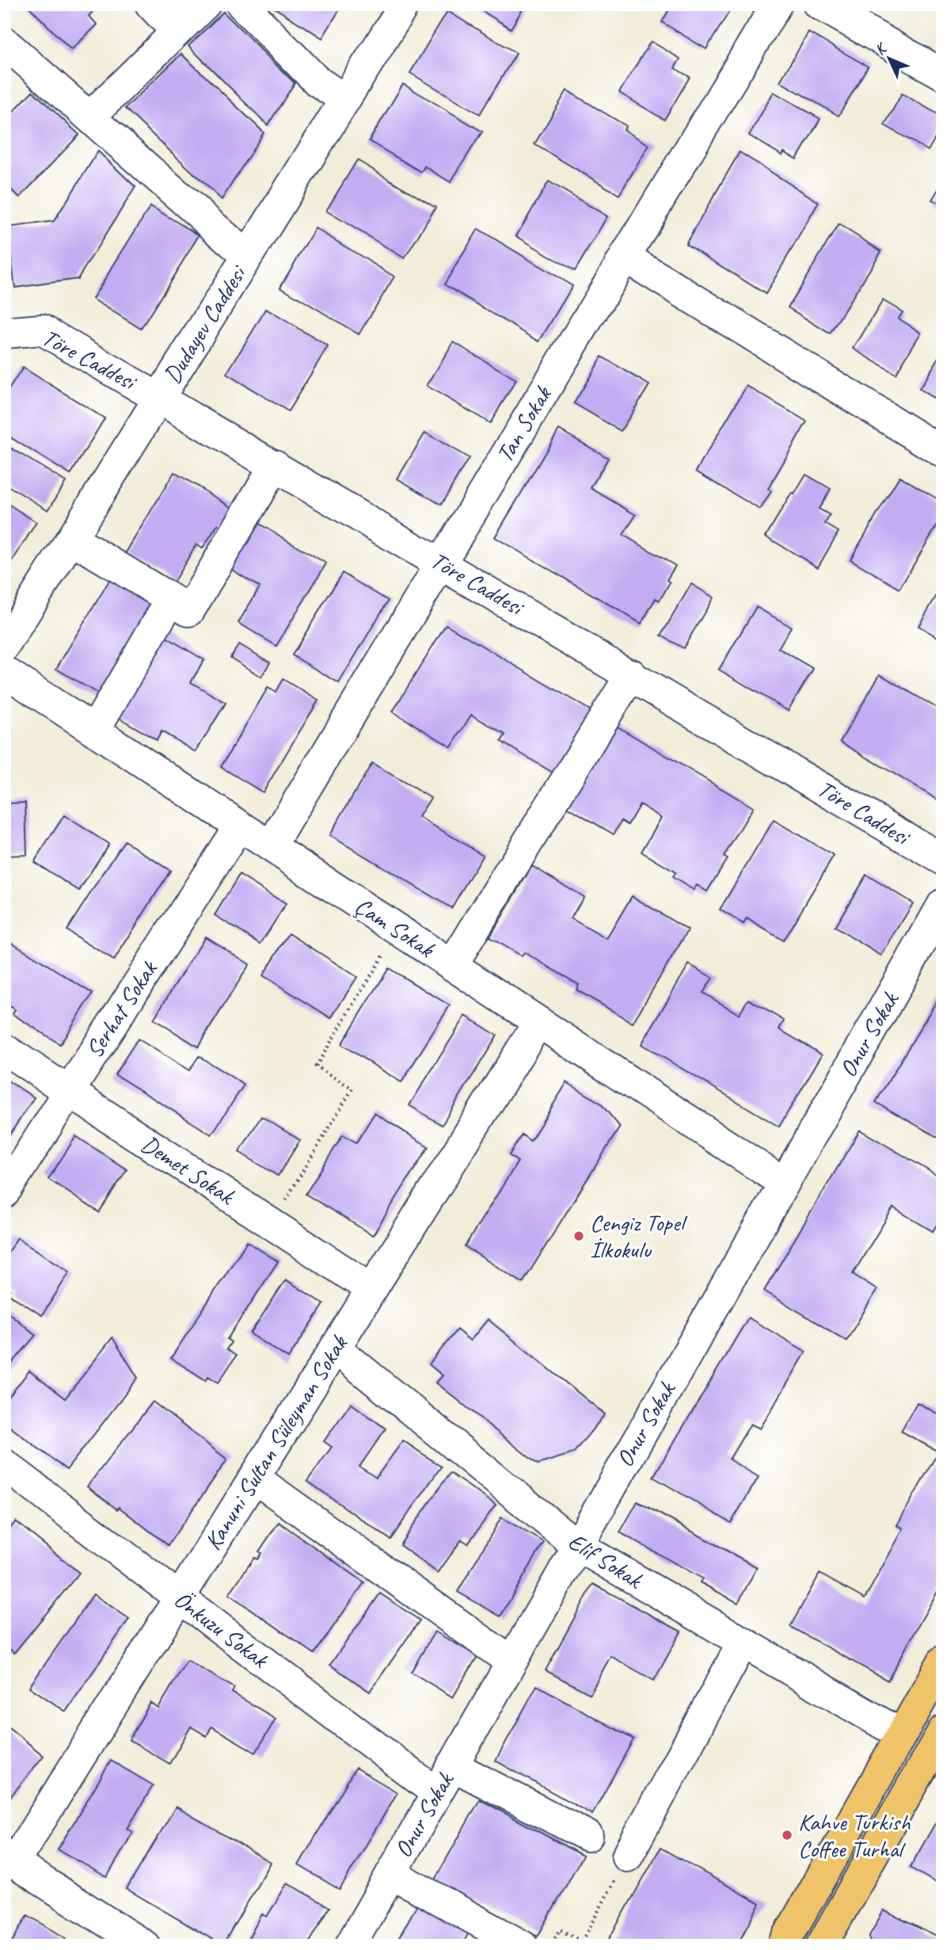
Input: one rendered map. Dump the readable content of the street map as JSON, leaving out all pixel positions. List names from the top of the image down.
{
  "streets": {
    "street": [
      "Dudayev Caddesi",
      "Töre Caddesi",
      "Tan Sokak",
      "Çam Sokak",
      "Serhat Sokak",
      "Onur Sokak",
      "Demet Sokak",
      "Kanuni Sultan Süleyman Sokak",
      "Elif Sokak",
      "Önkuzu Sokak"
    ]
  },
  "crossings": [
    ["Dudayev Caddesi", "Töre Caddesi"],
    ["Töre Caddesi", "Tan Sokak"],
    ["Tan Sokak", "Çam Sokak"],
    ["Çam Sokak", "Serhat Sokak"],
    ["Çam Sokak", "Onur Sokak"],
    ["Çam Sokak", "Kanuni Sultan Süleyman Sokak"],
    ["Serhat Sokak", "Demet Sokak"],
    ["Onur Sokak", "Elif Sokak"],
    ["Onur Sokak", "Önkuzu Sokak"],
    ["Demet Sokak", "Kanuni Sultan Süleyman Sokak"],
    ["Kanuni Sultan Süleyman Sokak", "Elif Sokak"],
    ["Kanuni Sultan Süleyman Sokak", "Önkuzu Sokak"]
  ],
  "places": ["Cengiz Topel İlkokulu", "Kahve Turkish Coffee Turhal"],
  "north": "top left"
}
